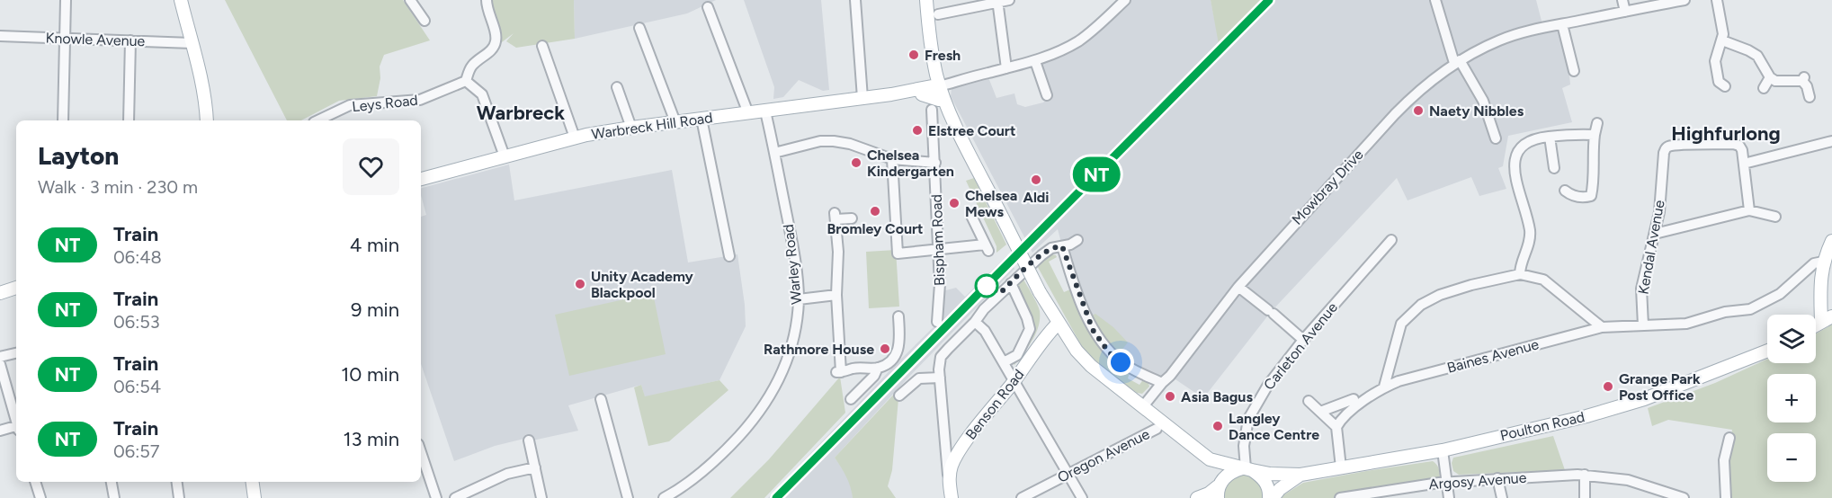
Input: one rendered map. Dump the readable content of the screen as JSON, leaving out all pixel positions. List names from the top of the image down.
{
  "streets": {
    "main road": [
      "Warbreck Hill Road",
      "Bispham Road",
      "Benson Road",
      "Poulton Road"
    ],
    "street": [
      "Knowle Avenue",
      "Leys Road",
      "Mowbray Drive",
      "Kendal Avenue",
      "Warley Road",
      "Carleton Avenue",
      "Baines Avenue",
      "Oregon Avenue",
      "Argosy Avenue"
    ]
  },
  "crossings": [
    ["Warbreck Hill Road", "Bispham Road"],
    ["Warbreck Hill Road", "Warley Road"],
    ["Kendal Avenue", "Baines Avenue"],
    ["Carleton Avenue", "Poulton Road"]
  ],
  "districts": ["Warbreck", "Highfurlong"],
  "places": [
    "Fresh",
    "Naety Nibbles",
    "Elstree Court",
    "Chelsea Kindergarten",
    "Aldi",
    "Chelsea Mews",
    "Bromley Court",
    "Unity Academy Blackpool",
    "Rathmore House",
    "Grange Park Post Office",
    "Asia Bagus",
    "Langley Dance Centre"
  ],
  "page": {
    "on_map": "NT",
    "heading": ["Layton", "Walk · 3 min · 230 m"],
    "list": [
      {
        "mark": "NT",
        "name": "Train",
        "note": "06:48",
        "value": "4 min"
      },
      {
        "mark": "NT",
        "name": "Train",
        "note": "06:53",
        "value": "9 min"
      },
      {
        "mark": "NT",
        "name": "Train",
        "note": "06:54",
        "value": "10 min"
      },
      {
        "mark": "NT",
        "name": "Train",
        "note": "06:57",
        "value": "13 min"
      }
    ],
    "map_buttons": ["+", "−"]
  }
}
